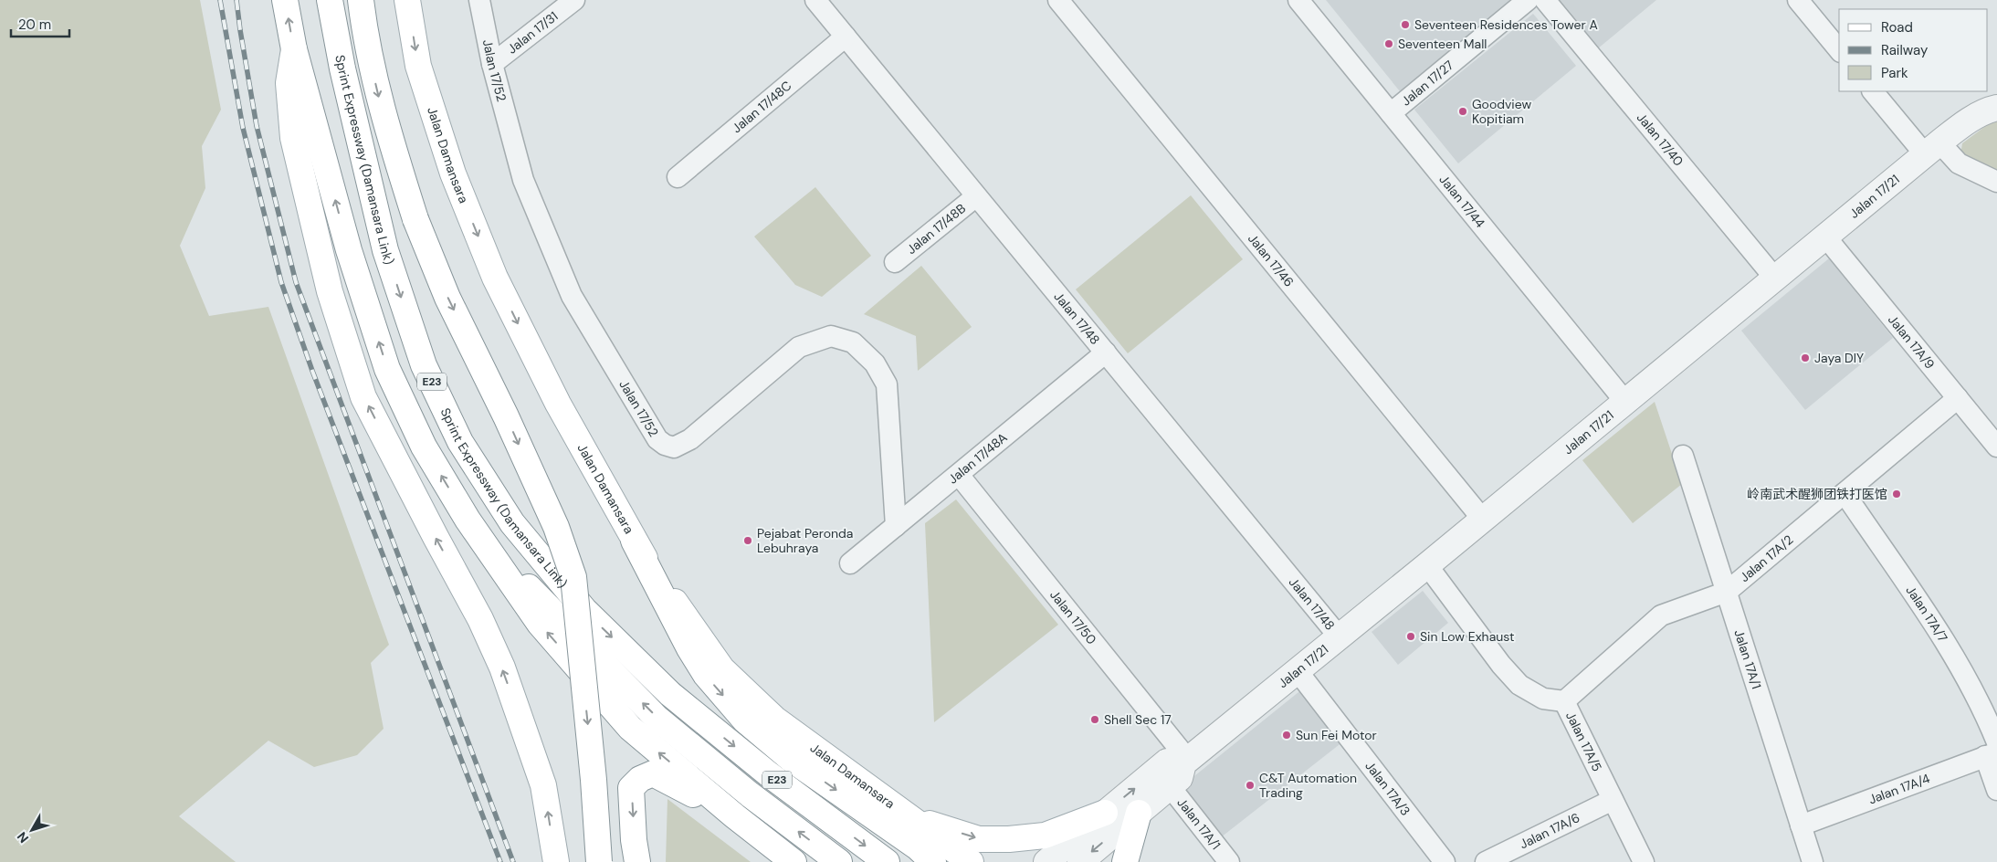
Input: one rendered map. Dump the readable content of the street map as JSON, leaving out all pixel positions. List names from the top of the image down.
{
  "streets": {
    "main road": ["Jalan Damansara", "Sprint Expressway (Damansara Link)", "E23"],
    "street": [
      "Jalan 17/31",
      "Jalan 17/52",
      "Jalan 17/27",
      "Jalan 17/48C",
      "Jalan 17/40",
      "Jalan 17/21",
      "Jalan 17/44",
      "Jalan 17/48B",
      "Jalan 17/46",
      "Jalan 17/48",
      "Jalan 17A/9",
      "Jalan 17/48A",
      "Jalan 17A/2",
      "Jalan 17A/7",
      "Jalan 17/50",
      "Jalan 17A/1",
      "Jalan 17A/5",
      "Jalan 17A/3",
      "Jalan 17A/4",
      "Jalan 17A/6"
    ]
  },
  "crossings": [
    ["Jalan 17/31", "Jalan 17/52"],
    ["Jalan 17/52", "Jalan 17/48A"],
    ["Jalan 17/27", "Jalan 17/44"],
    ["Jalan 17/48C", "Jalan 17/48"],
    ["Jalan 17/40", "Jalan 17/21"],
    ["Jalan 17/21", "Jalan 17/44"],
    ["Jalan 17/21", "Jalan 17/46"],
    ["Jalan 17/21", "Jalan 17/48"],
    ["Jalan 17/21", "Jalan 17A/9"],
    ["Jalan 17/21", "Jalan 17/50"],
    ["Jalan 17/21", "Jalan 17A/1"],
    ["Jalan 17/21", "Jalan 17A/5"],
    ["Jalan 17/21", "Jalan 17A/3"],
    ["Jalan 17/48B", "Jalan 17/48"],
    ["Jalan 17/48", "Jalan 17/48A"],
    ["Jalan 17A/9", "Jalan 17A/2"],
    ["Jalan 17/48A", "Jalan 17/50"],
    ["Jalan 17A/2", "Jalan 17A/7"],
    ["Jalan 17A/2", "Jalan 17A/1"],
    ["Jalan 17A/2", "Jalan 17A/5"],
    ["Jalan 17A/7", "Jalan 17A/4"],
    ["Jalan 17A/1", "Jalan 17A/4"],
    ["Jalan 17A/5", "Jalan 17A/6"]
  ],
  "places": [
    "Seventeen Residences Tower A",
    "Seventeen Mall",
    "Goodview Kopitiam",
    "Jaya DIY",
    "岭南武术醒狮团铁打医馆",
    "Pejabat Peronda Lebuhraya",
    "Sin Low Exhaust",
    "Shell Sec 17",
    "Sun Fei Motor",
    "C&T Automation Trading"
  ],
  "legend": ["Road", "Railway", "Park"],
  "scale_bar": "20 m",
  "north": "bottom left"
}
